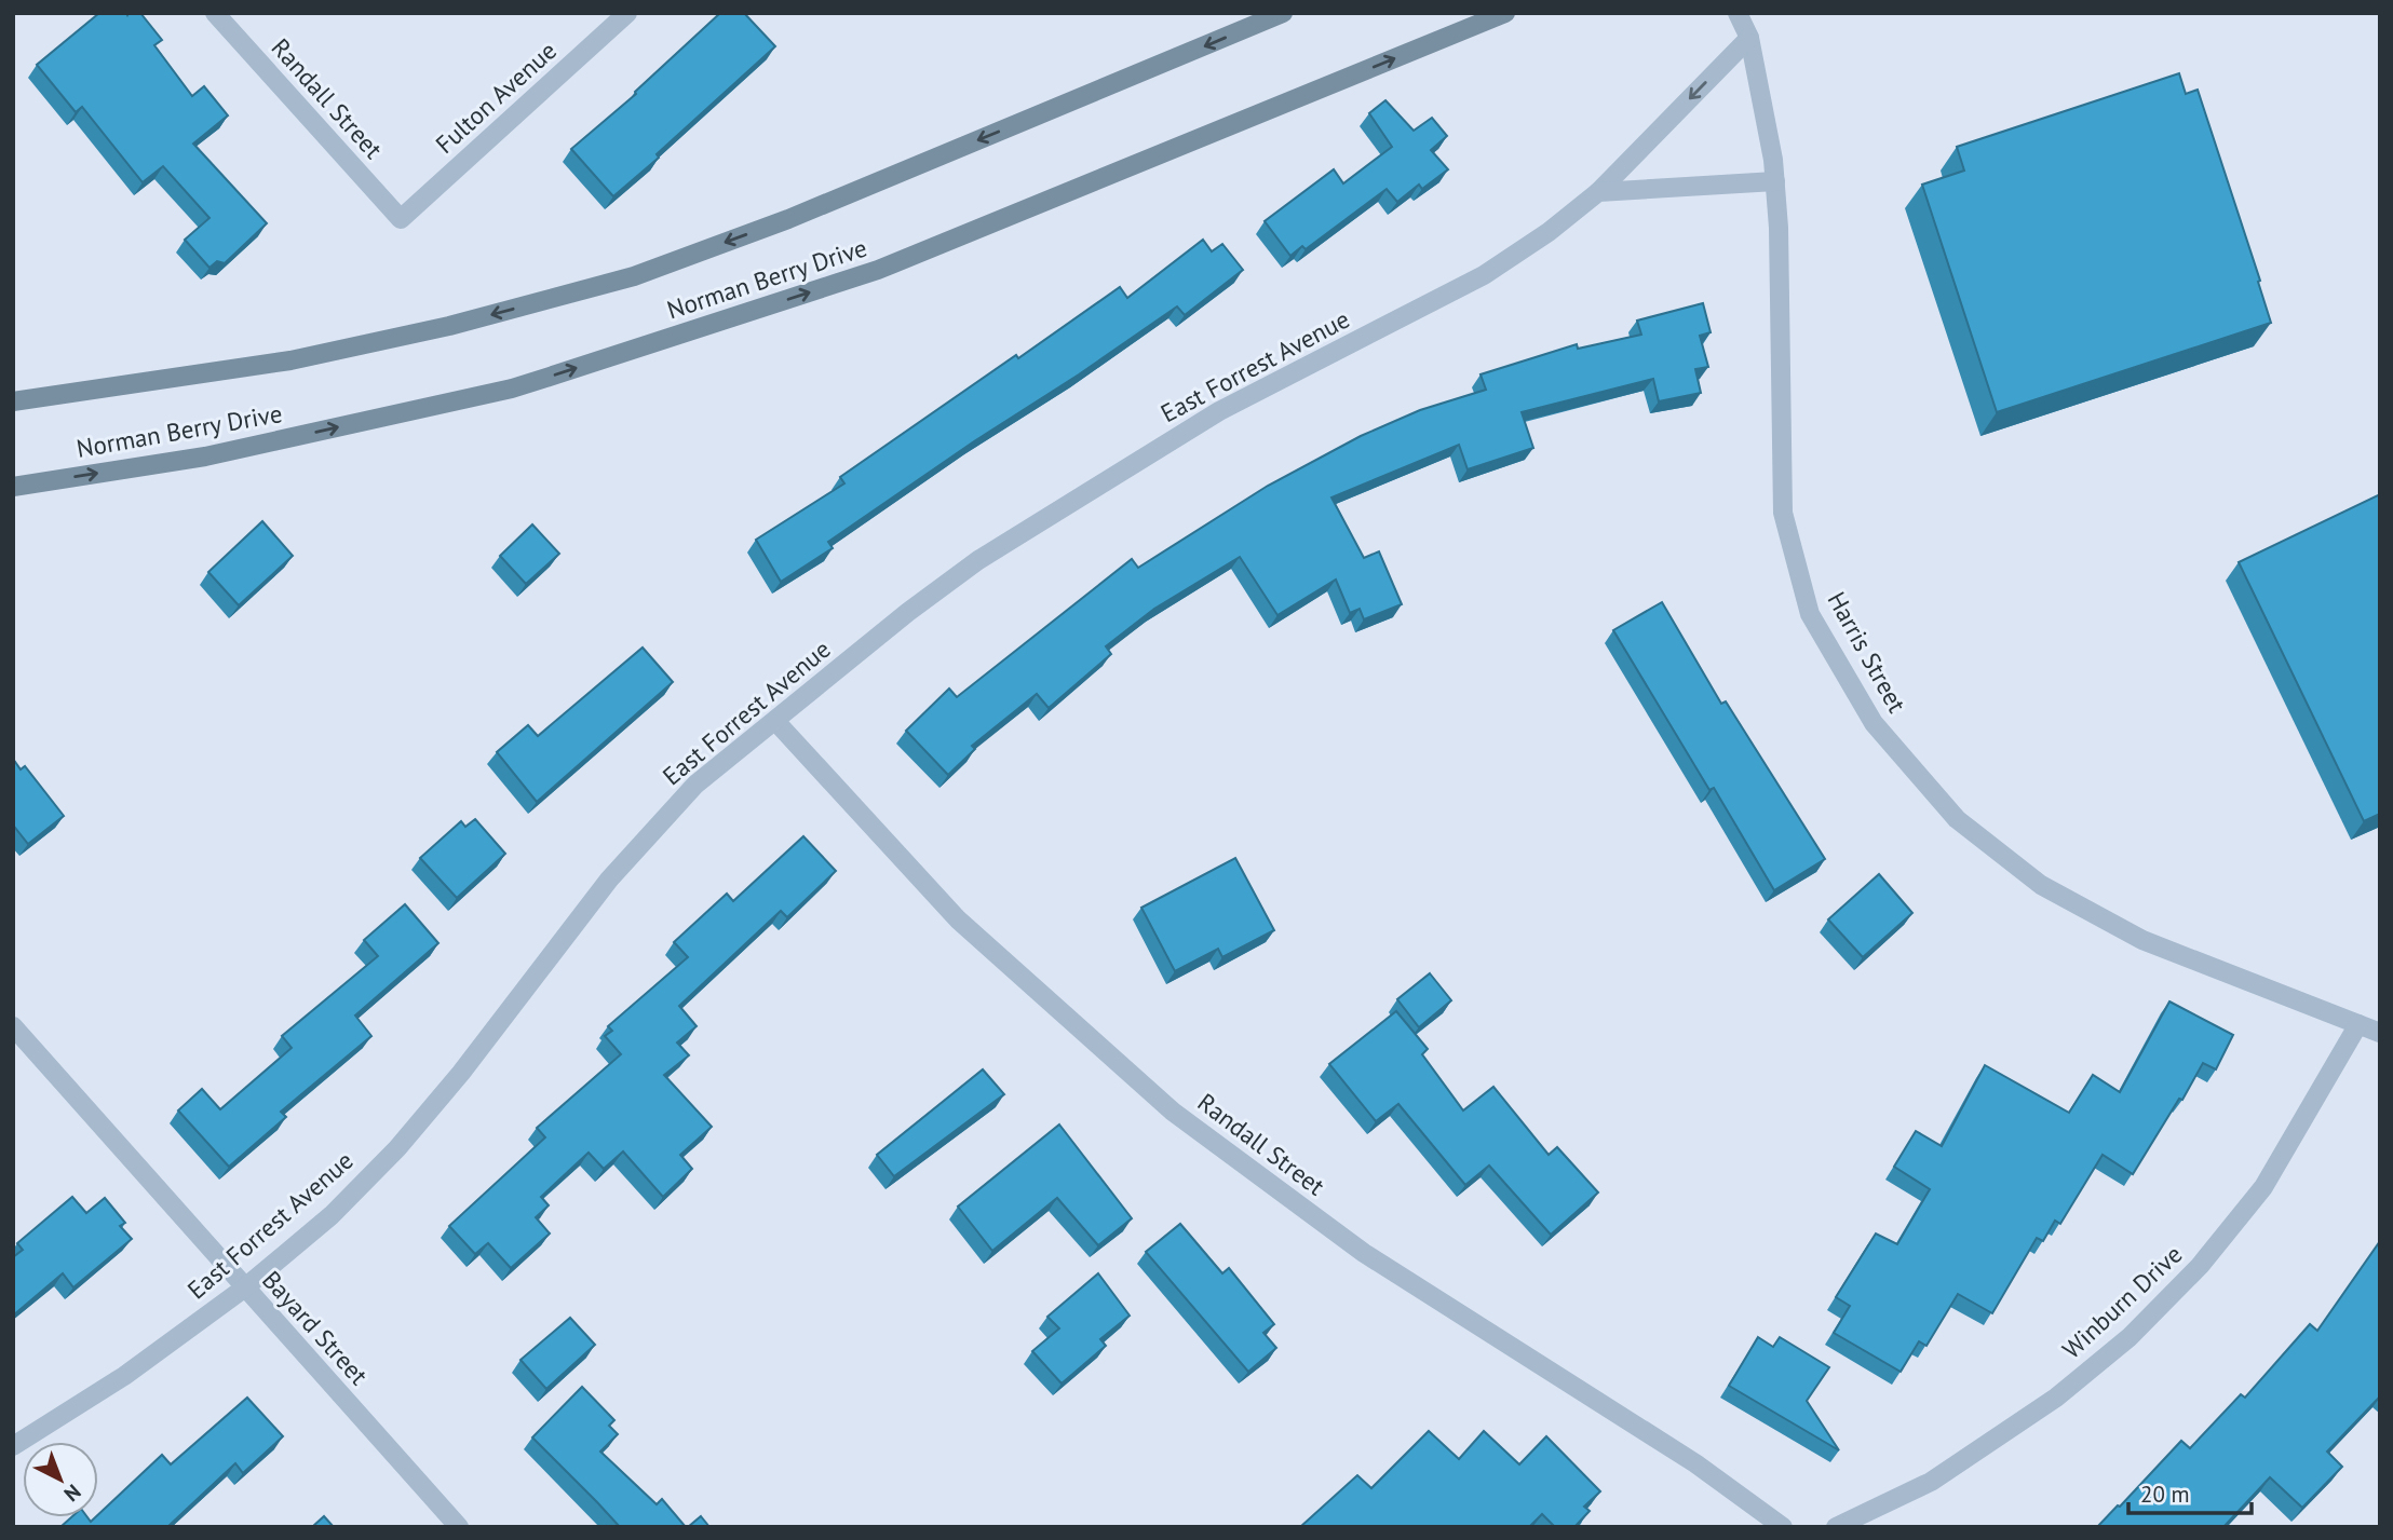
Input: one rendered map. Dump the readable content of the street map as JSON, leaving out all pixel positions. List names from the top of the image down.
{
  "streets": {
    "main road": ["Norman Berry Drive"],
    "street": [
      "Fulton Avenue",
      "Randall Street",
      "East Forrest Avenue",
      "Harris Street",
      "Winburn Drive",
      "Bayard Street"
    ]
  },
  "crossings": [
    ["Fulton Avenue", "Randall Street"],
    ["Randall Street", "East Forrest Avenue"],
    ["East Forrest Avenue", "Harris Street"],
    ["East Forrest Avenue", "Bayard Street"],
    ["Harris Street", "Winburn Drive"]
  ],
  "scale_bar": "20 m",
  "north": "bottom right"
}
